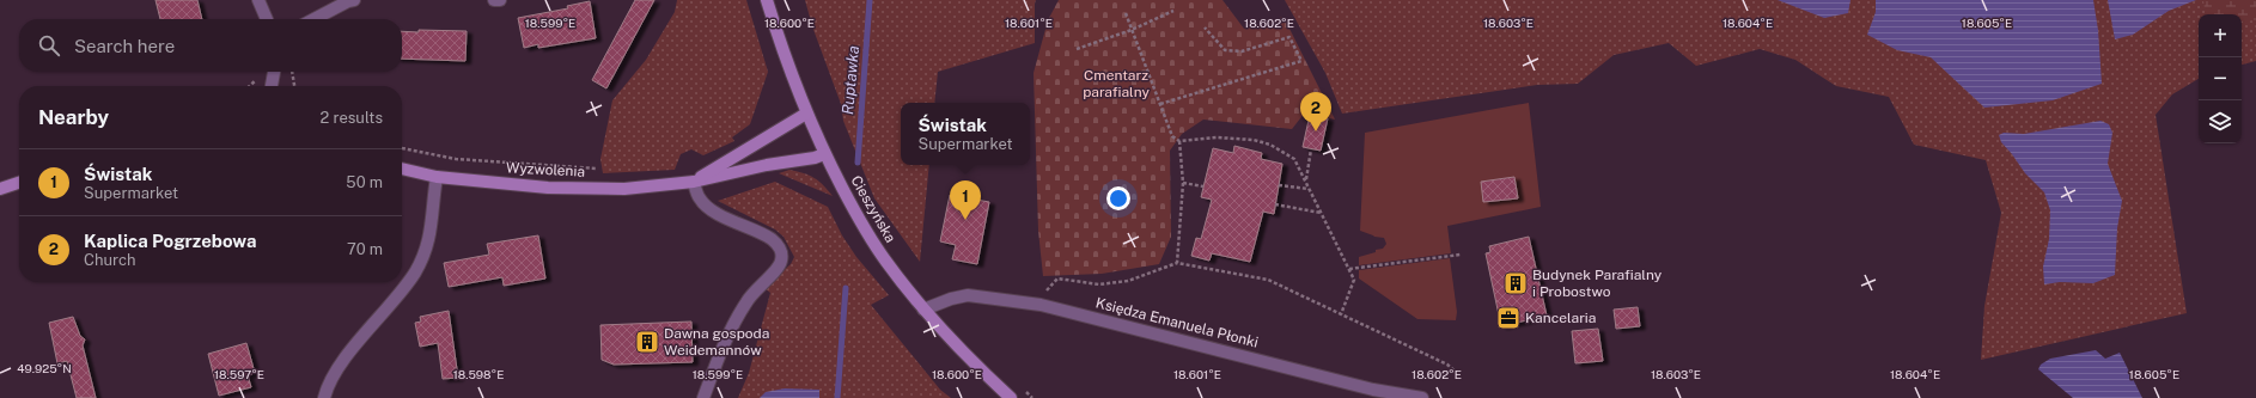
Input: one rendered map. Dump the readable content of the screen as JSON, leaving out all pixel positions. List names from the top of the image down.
{
  "streets": {
    "street": ["Wyzwolenia", "Cieszyńska", "Księdza Emanuela Płonki"]
  },
  "crossings": [
    ["Wyzwolenia", "Cieszyńska"],
    ["Cieszyńska", "Księdza Emanuela Płonki"]
  ],
  "water": ["Ruptawka"],
  "parks": ["Cmentarz parafialny"],
  "places": {
    "building": ["Budynek Parafialny i Probostwo", "Dawna gospoda Weidemannów"],
    "office": ["Kancelaria"]
  },
  "page": {
    "map_buttons": ["+", "−"],
    "search": "Search here",
    "heading": ["Nearby", "2 results"],
    "pins": ["2", "1"],
    "popup": ["Świstak", "Supermarket"],
    "list": [
      {
        "mark": "1",
        "name": "Świstak",
        "note": "Supermarket",
        "value": "50 m"
      },
      {
        "mark": "2",
        "name": "Kaplica Pogrzebowa",
        "note": "Church",
        "value": "70 m"
      }
    ]
  },
  "coordinates": [
    "18.599°E",
    "18.600°E",
    "18.601°E",
    "18.603°E",
    "18.604°E",
    "18.605°E",
    "18.602°E",
    "49.925°N",
    "18.597°E",
    "18.598°E"
  ]
}
